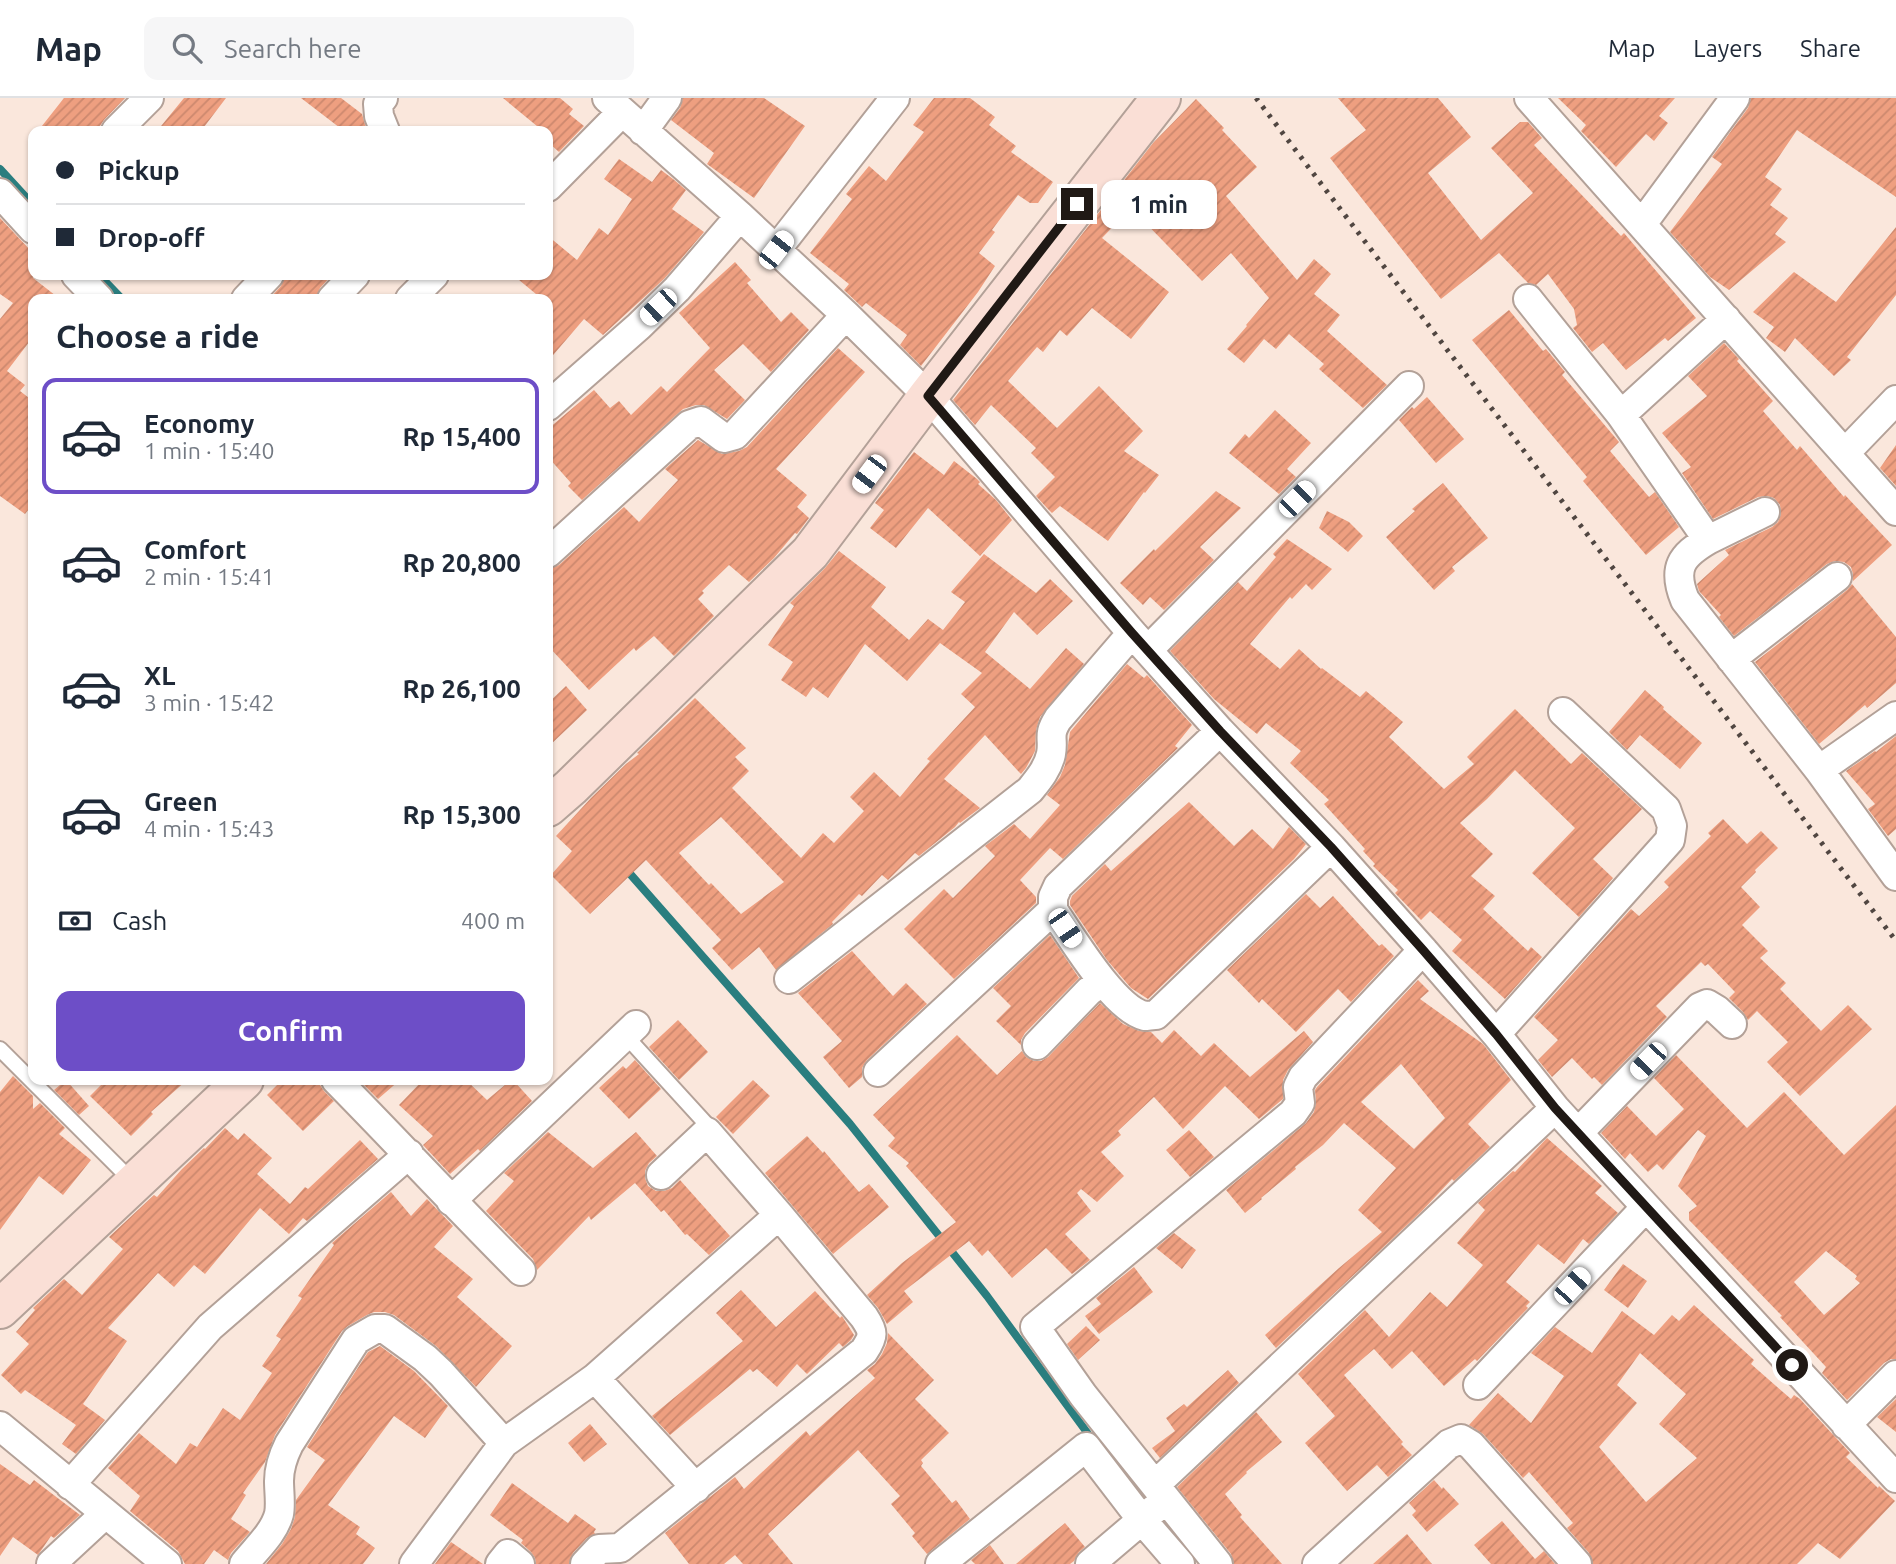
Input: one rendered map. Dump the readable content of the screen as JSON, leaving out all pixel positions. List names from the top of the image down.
{
  "page": {
    "header": "Map",
    "search": "Search here",
    "nav": ["Map", "Layers", "Share"],
    "banner": ["Pickup", "Drop-off"],
    "bubble": "1 min",
    "heading": "Choose a ride",
    "list": [
      {
        "name": "Economy",
        "note": "1 min · 15:40",
        "value": "Rp 15,400"
      },
      {
        "name": "Comfort",
        "note": "2 min · 15:41",
        "value": "Rp 20,800"
      },
      {
        "name": "XL",
        "note": "3 min · 15:42",
        "value": "Rp 26,100"
      },
      {
        "name": "Green",
        "note": "4 min · 15:43",
        "value": "Rp 15,300"
      }
    ],
    "pay": ["Cash", "400 m"],
    "buttons": "Confirm"
  }
}
